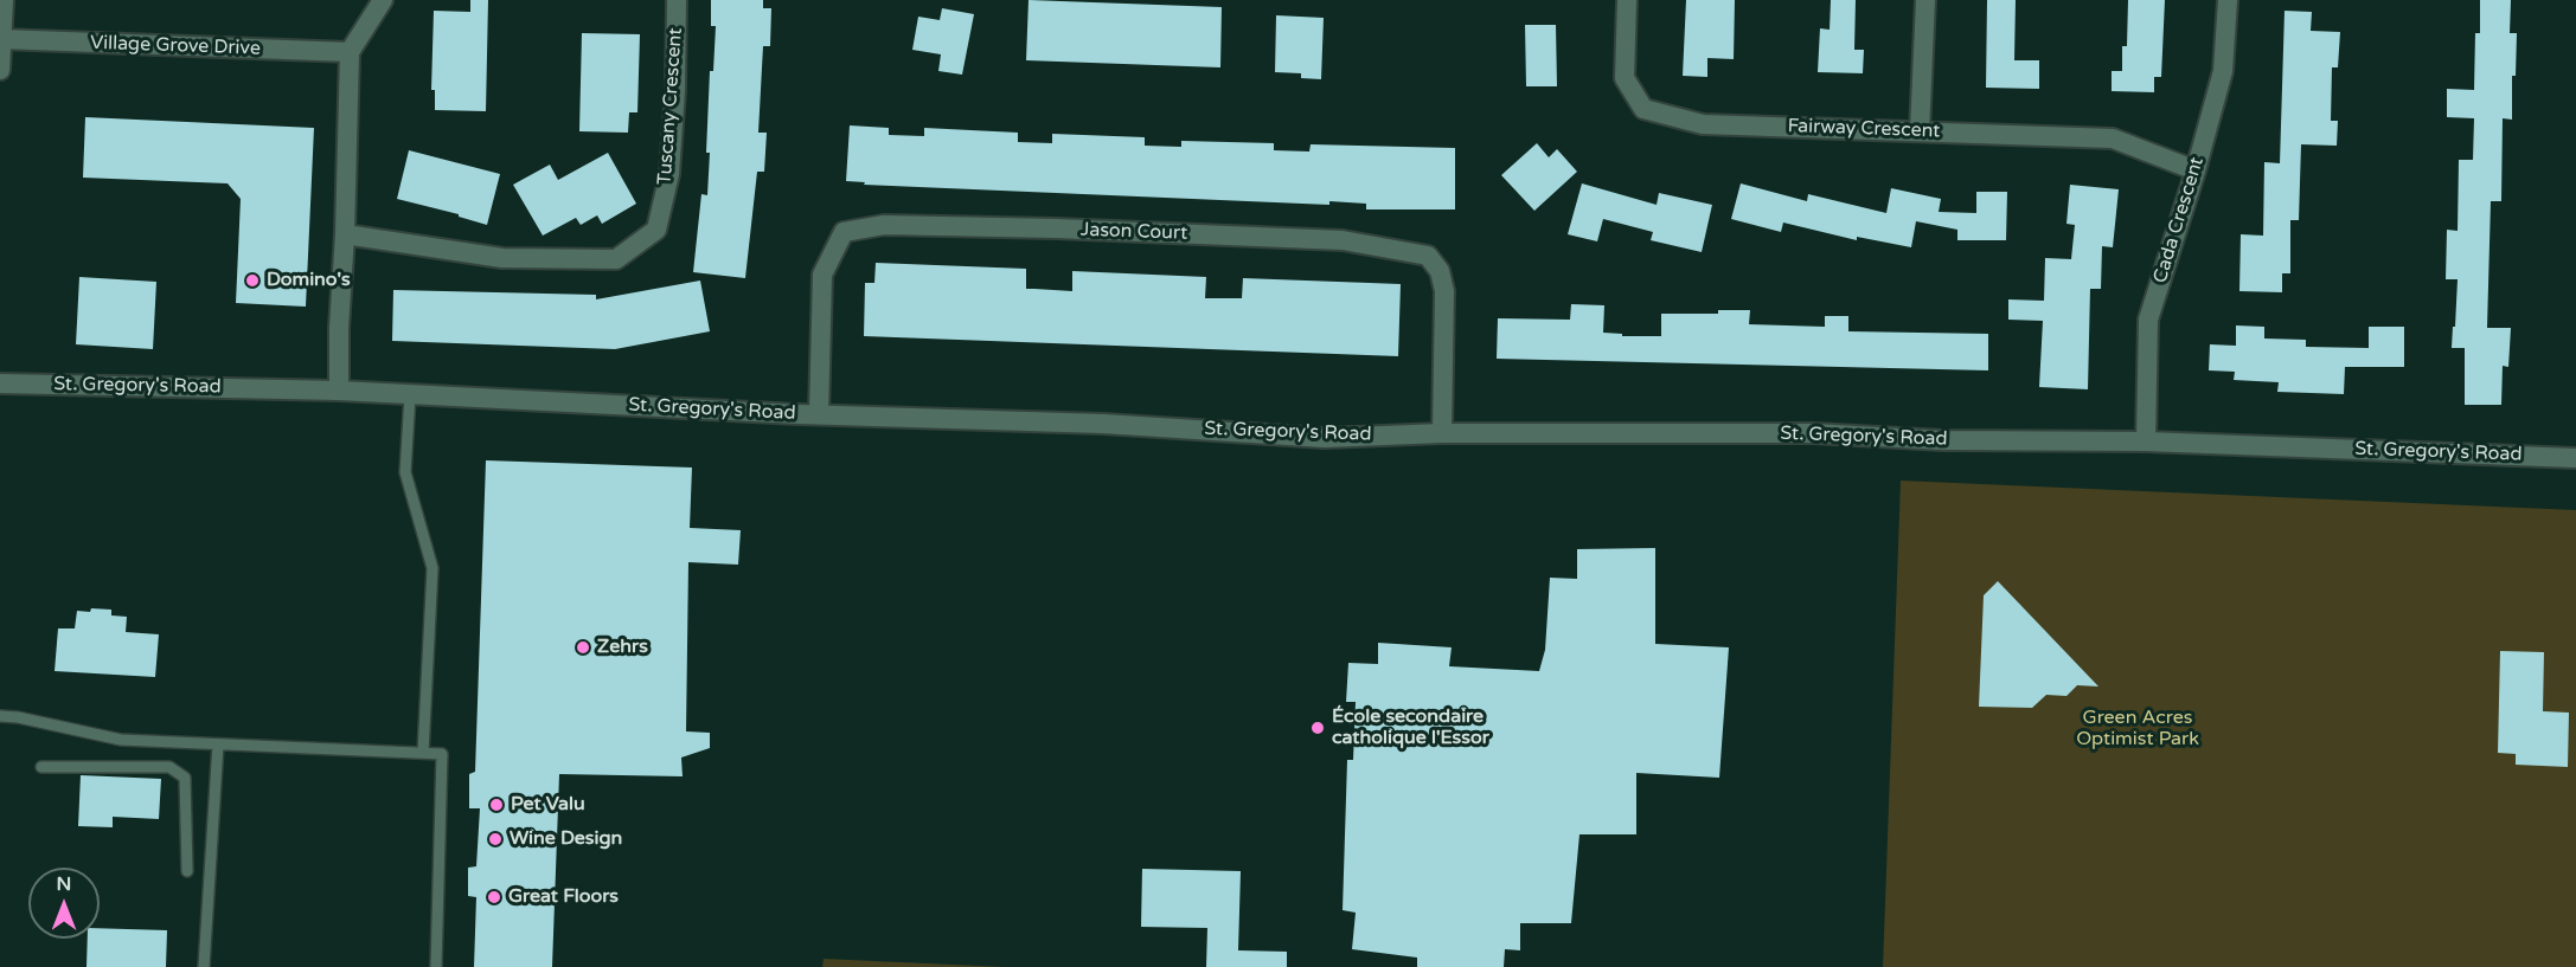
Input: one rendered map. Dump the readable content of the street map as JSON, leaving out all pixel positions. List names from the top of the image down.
{
  "streets": {
    "street": [
      "Village Grove Drive",
      "Tuscany Crescent",
      "Fairway Crescent",
      "Cada Crescent",
      "Jason Court",
      "St. Gregory's Road"
    ]
  },
  "crossings": [
    ["Fairway Crescent", "Cada Crescent"],
    ["Cada Crescent", "St. Gregory's Road"],
    ["Jason Court", "St. Gregory's Road"]
  ],
  "parks": ["Green Acres Optimist Park"],
  "places": [
    "Domino's",
    "Zehrs",
    "École secondaire catholique l'Essor",
    "Pet Valu",
    "Wine Design",
    "Great Floors"
  ],
  "north": "top"
}
